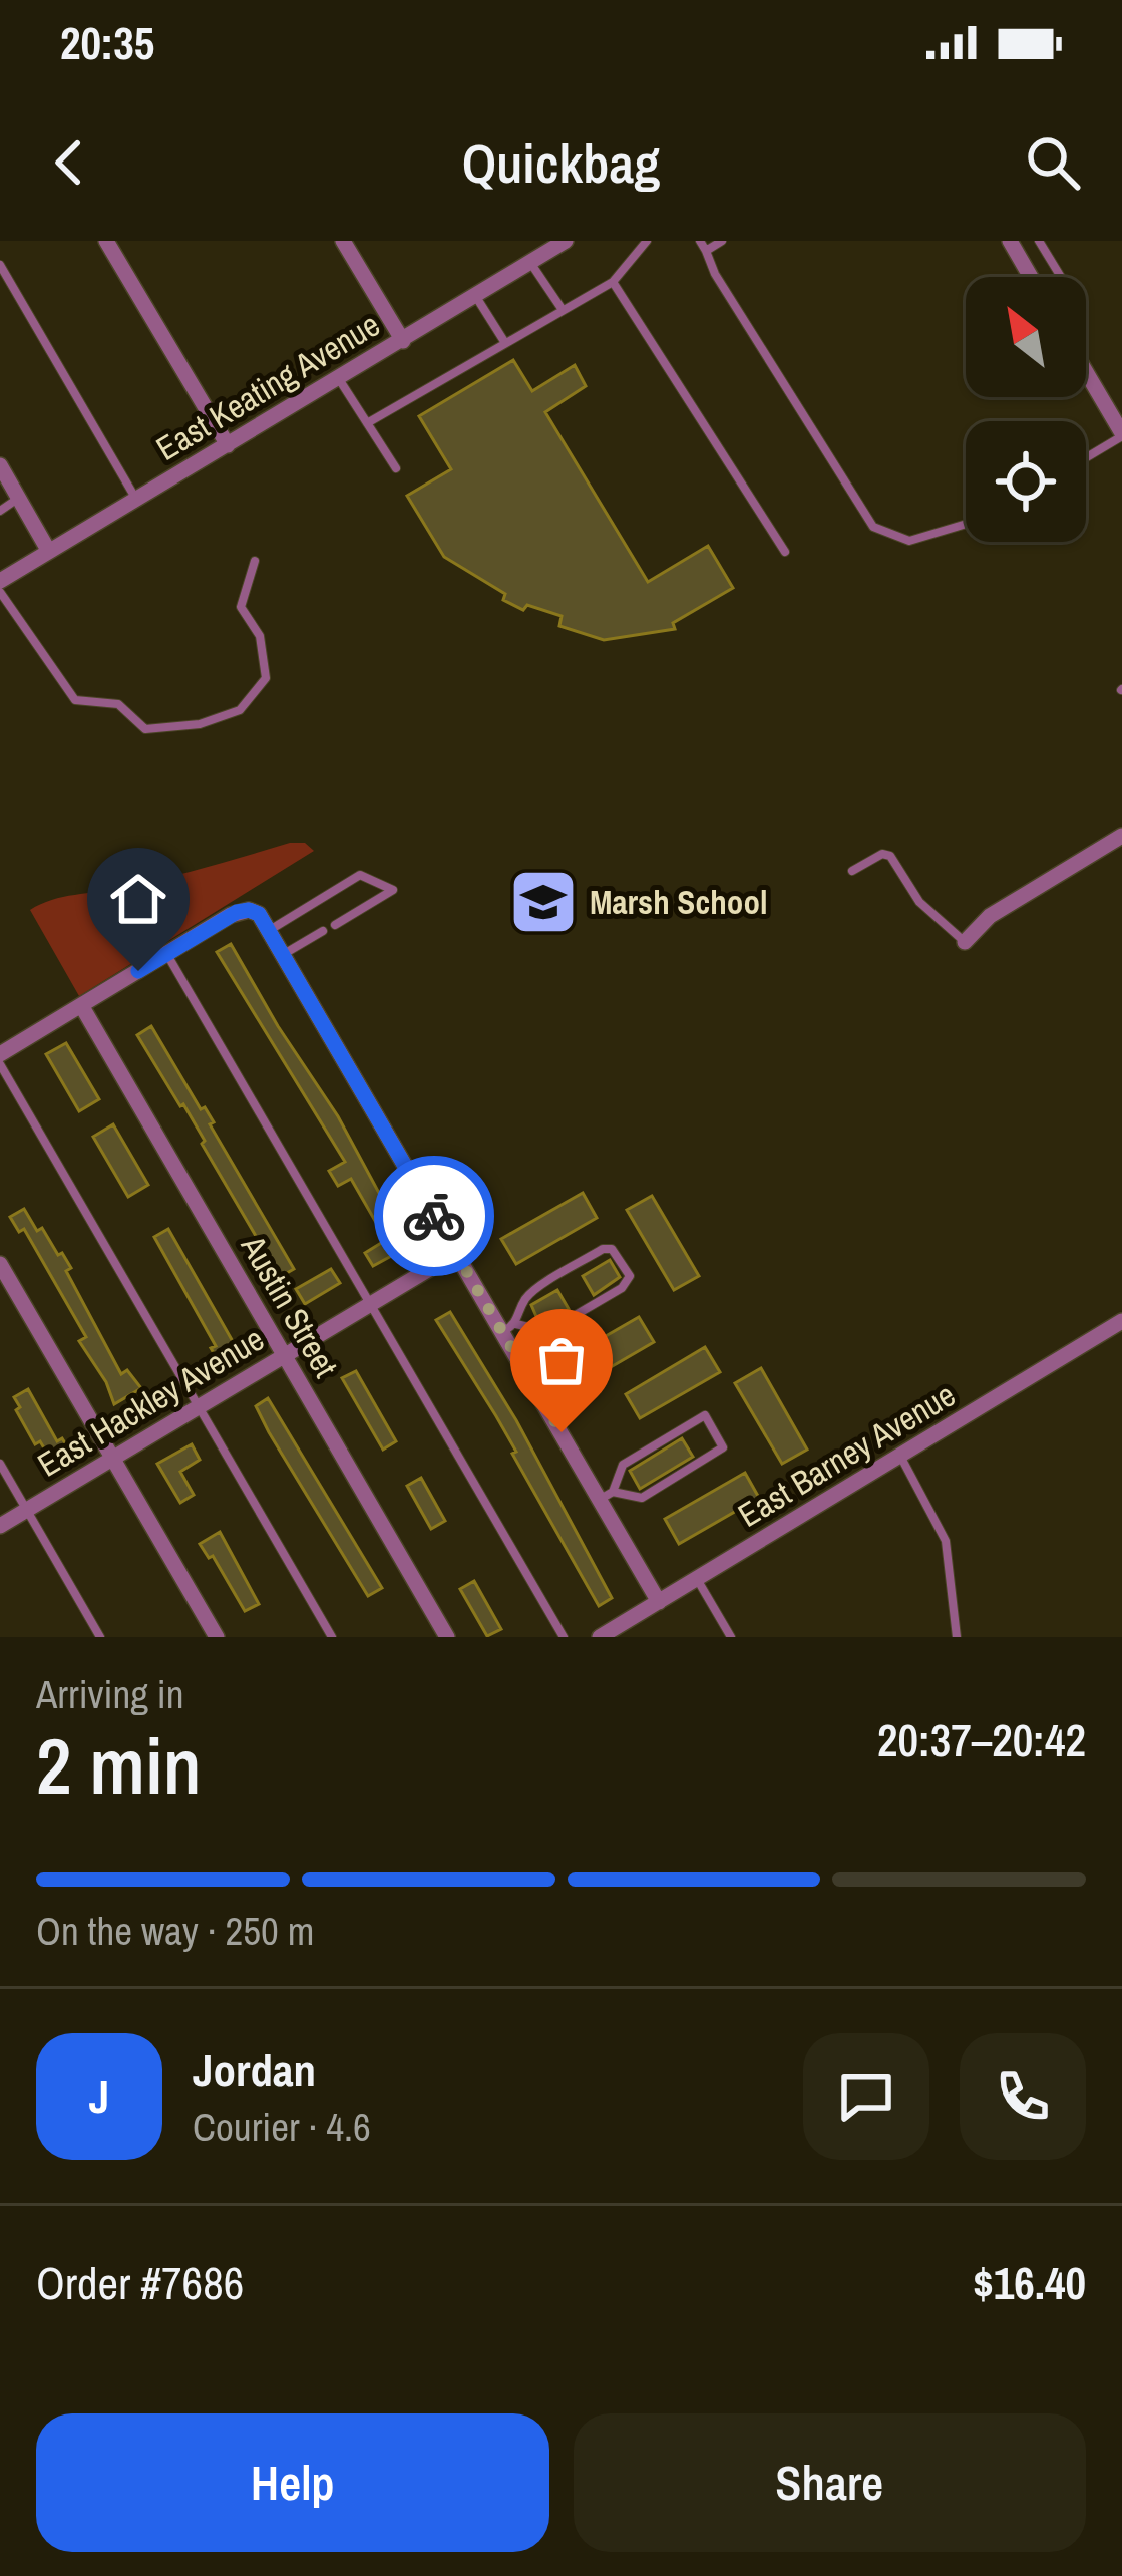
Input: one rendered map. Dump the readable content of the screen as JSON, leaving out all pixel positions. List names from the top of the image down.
{
  "streets": {
    "street": [
      "East Keating Avenue",
      "Austin Street",
      "East Hackley Avenue",
      "East Barney Avenue"
    ]
  },
  "crossings": [
    ["Austin Street", "East Hackley Avenue"]
  ],
  "places": {
    "school or university": ["Marsh School"]
  },
  "north": "top left",
  "page": {
    "status": "20:35",
    "header": "Quickbag",
    "heading": ["2 min", "Arriving in", "20:37–20:42"],
    "panel": [
      "Jordan",
      "Courier · 4.6",
      "Order #7686",
      "$16.40"
    ],
    "bar": "On the way · 250 m",
    "round": "J",
    "buttons": ["Help", "Share"]
  }
}
